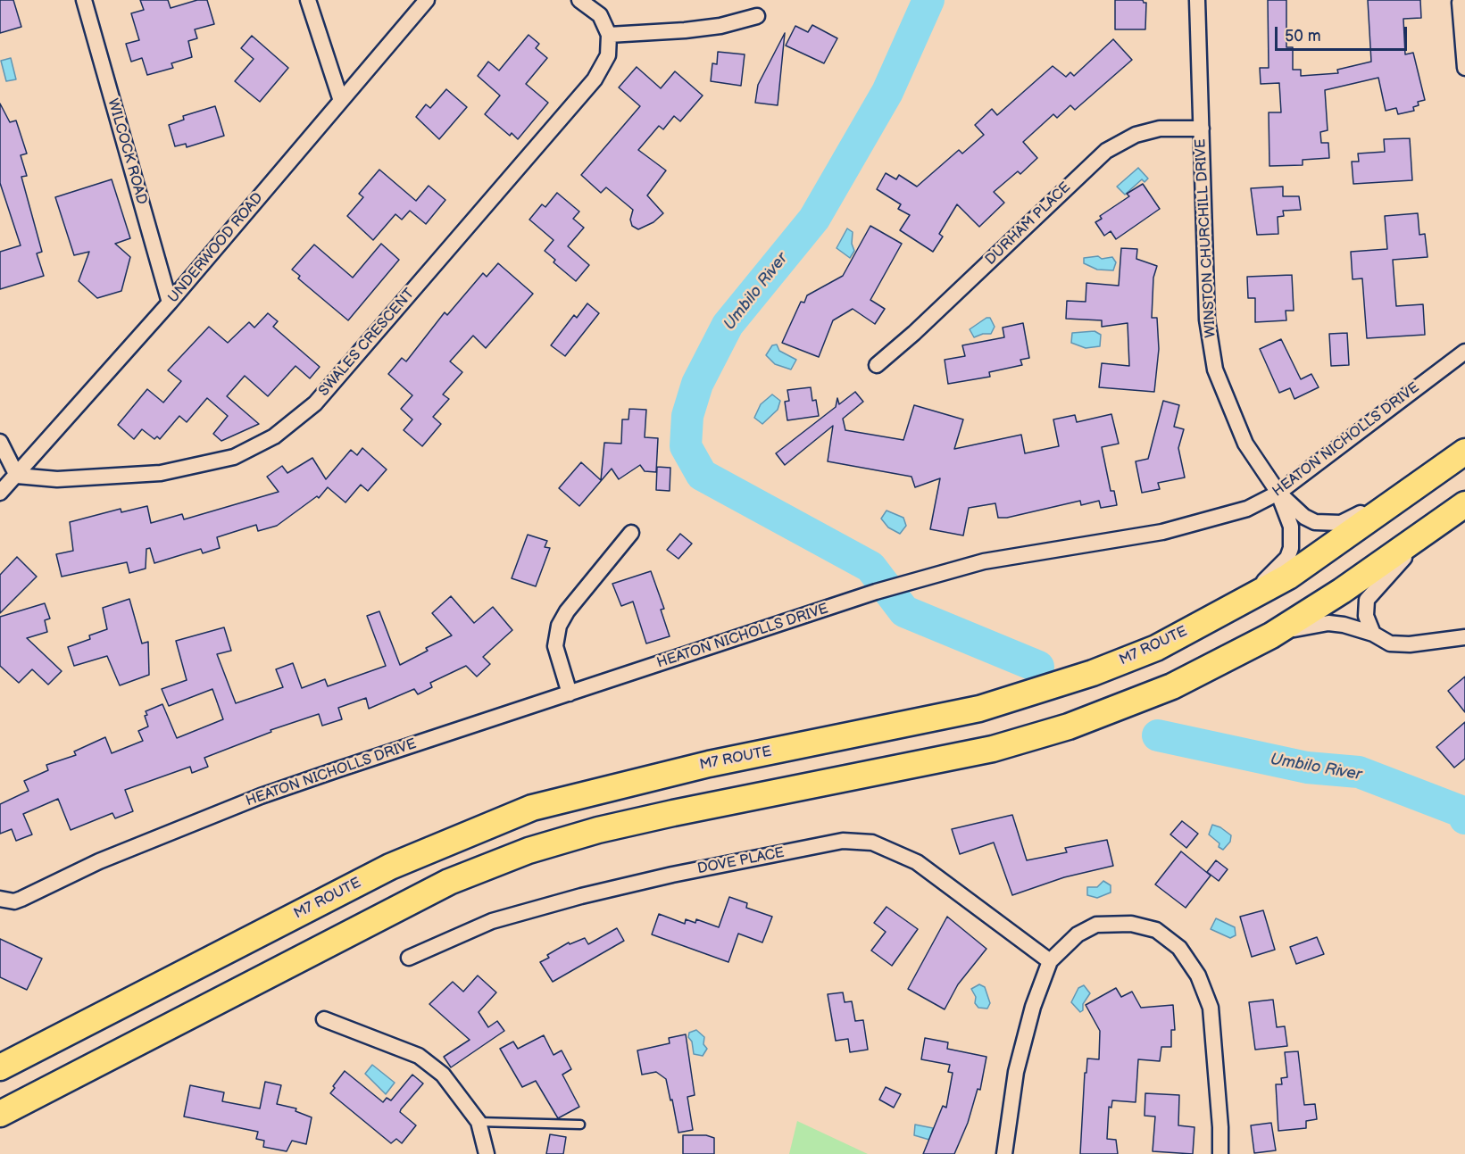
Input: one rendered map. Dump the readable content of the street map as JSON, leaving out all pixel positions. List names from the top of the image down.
{
  "streets": {
    "highway": ["M7 ROUTE"],
    "street": [
      "WILCOCK ROAD",
      "DURHAM PLACE",
      "WINSTON CHURCHILL DRIVE",
      "UNDERWOOD ROAD",
      "SWALES CRESCENT",
      "HEATON NICHOLLS DRIVE",
      "DOVE PLACE"
    ]
  },
  "crossings": [
    ["WILCOCK ROAD", "UNDERWOOD ROAD"],
    ["DURHAM PLACE", "WINSTON CHURCHILL DRIVE"],
    ["WINSTON CHURCHILL DRIVE", "HEATON NICHOLLS DRIVE"],
    ["UNDERWOOD ROAD", "SWALES CRESCENT"]
  ],
  "water": ["Umbilo River"],
  "scale_bar": "50 m"
}
